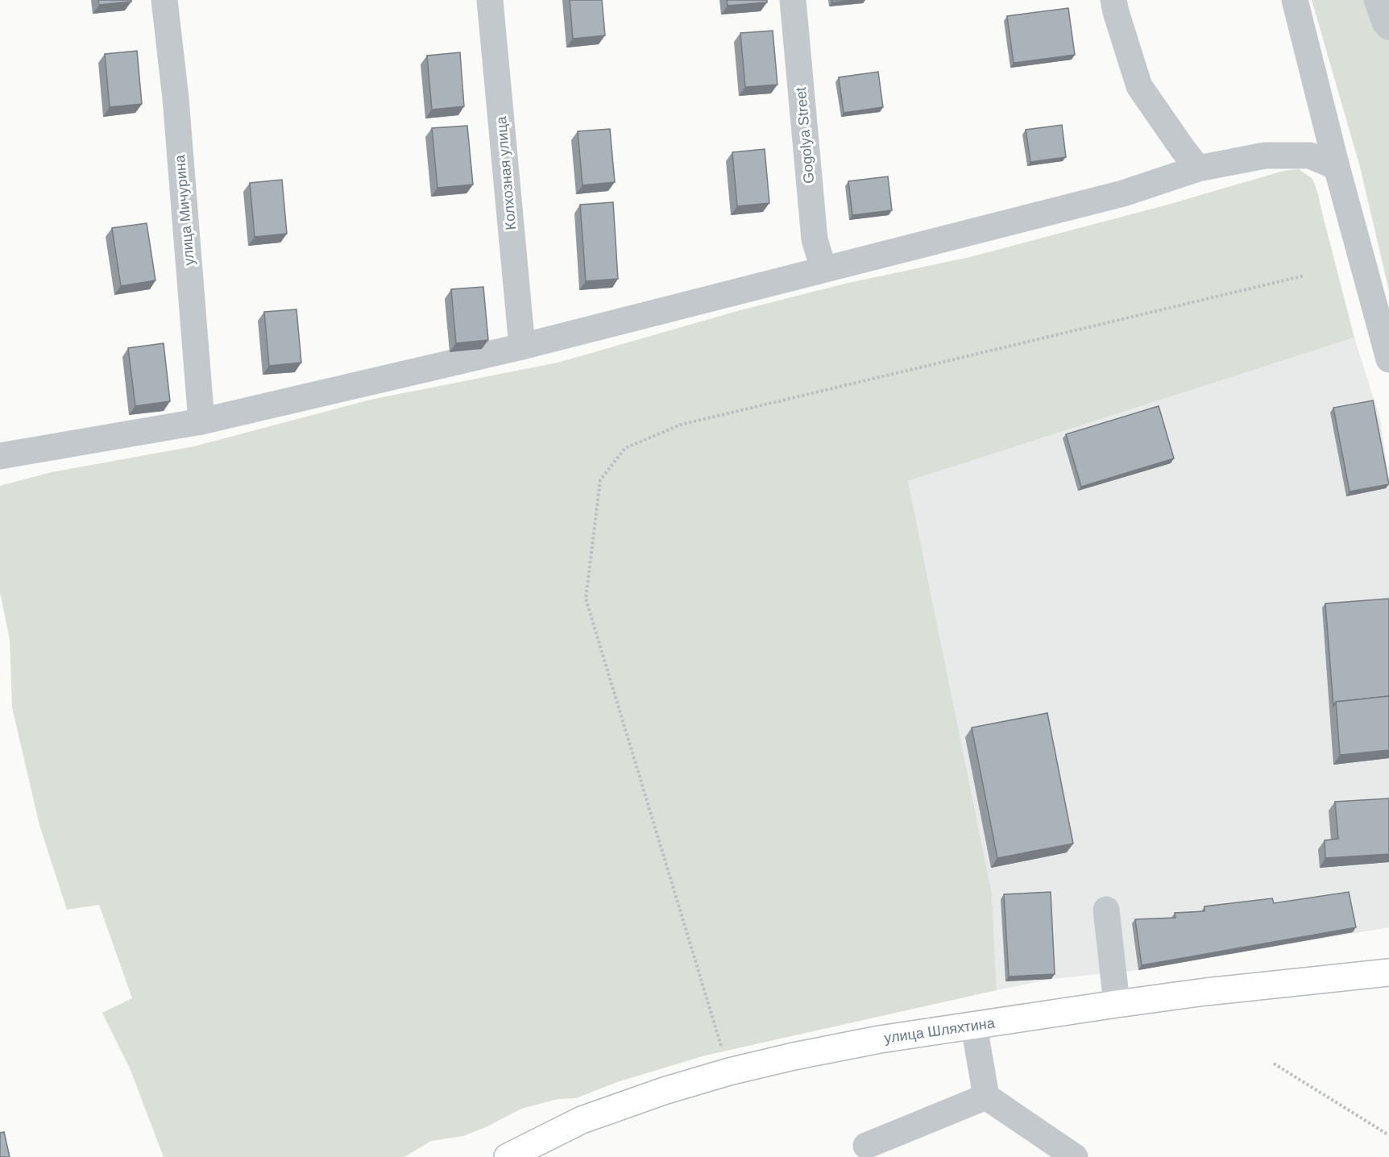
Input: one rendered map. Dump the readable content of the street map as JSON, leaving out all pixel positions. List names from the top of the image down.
{
  "streets": {
    "main road": ["улица Шляхтина"],
    "street": ["Gogolya Street", "Колхозная улица", "улица Мичурина"]
  }
}
